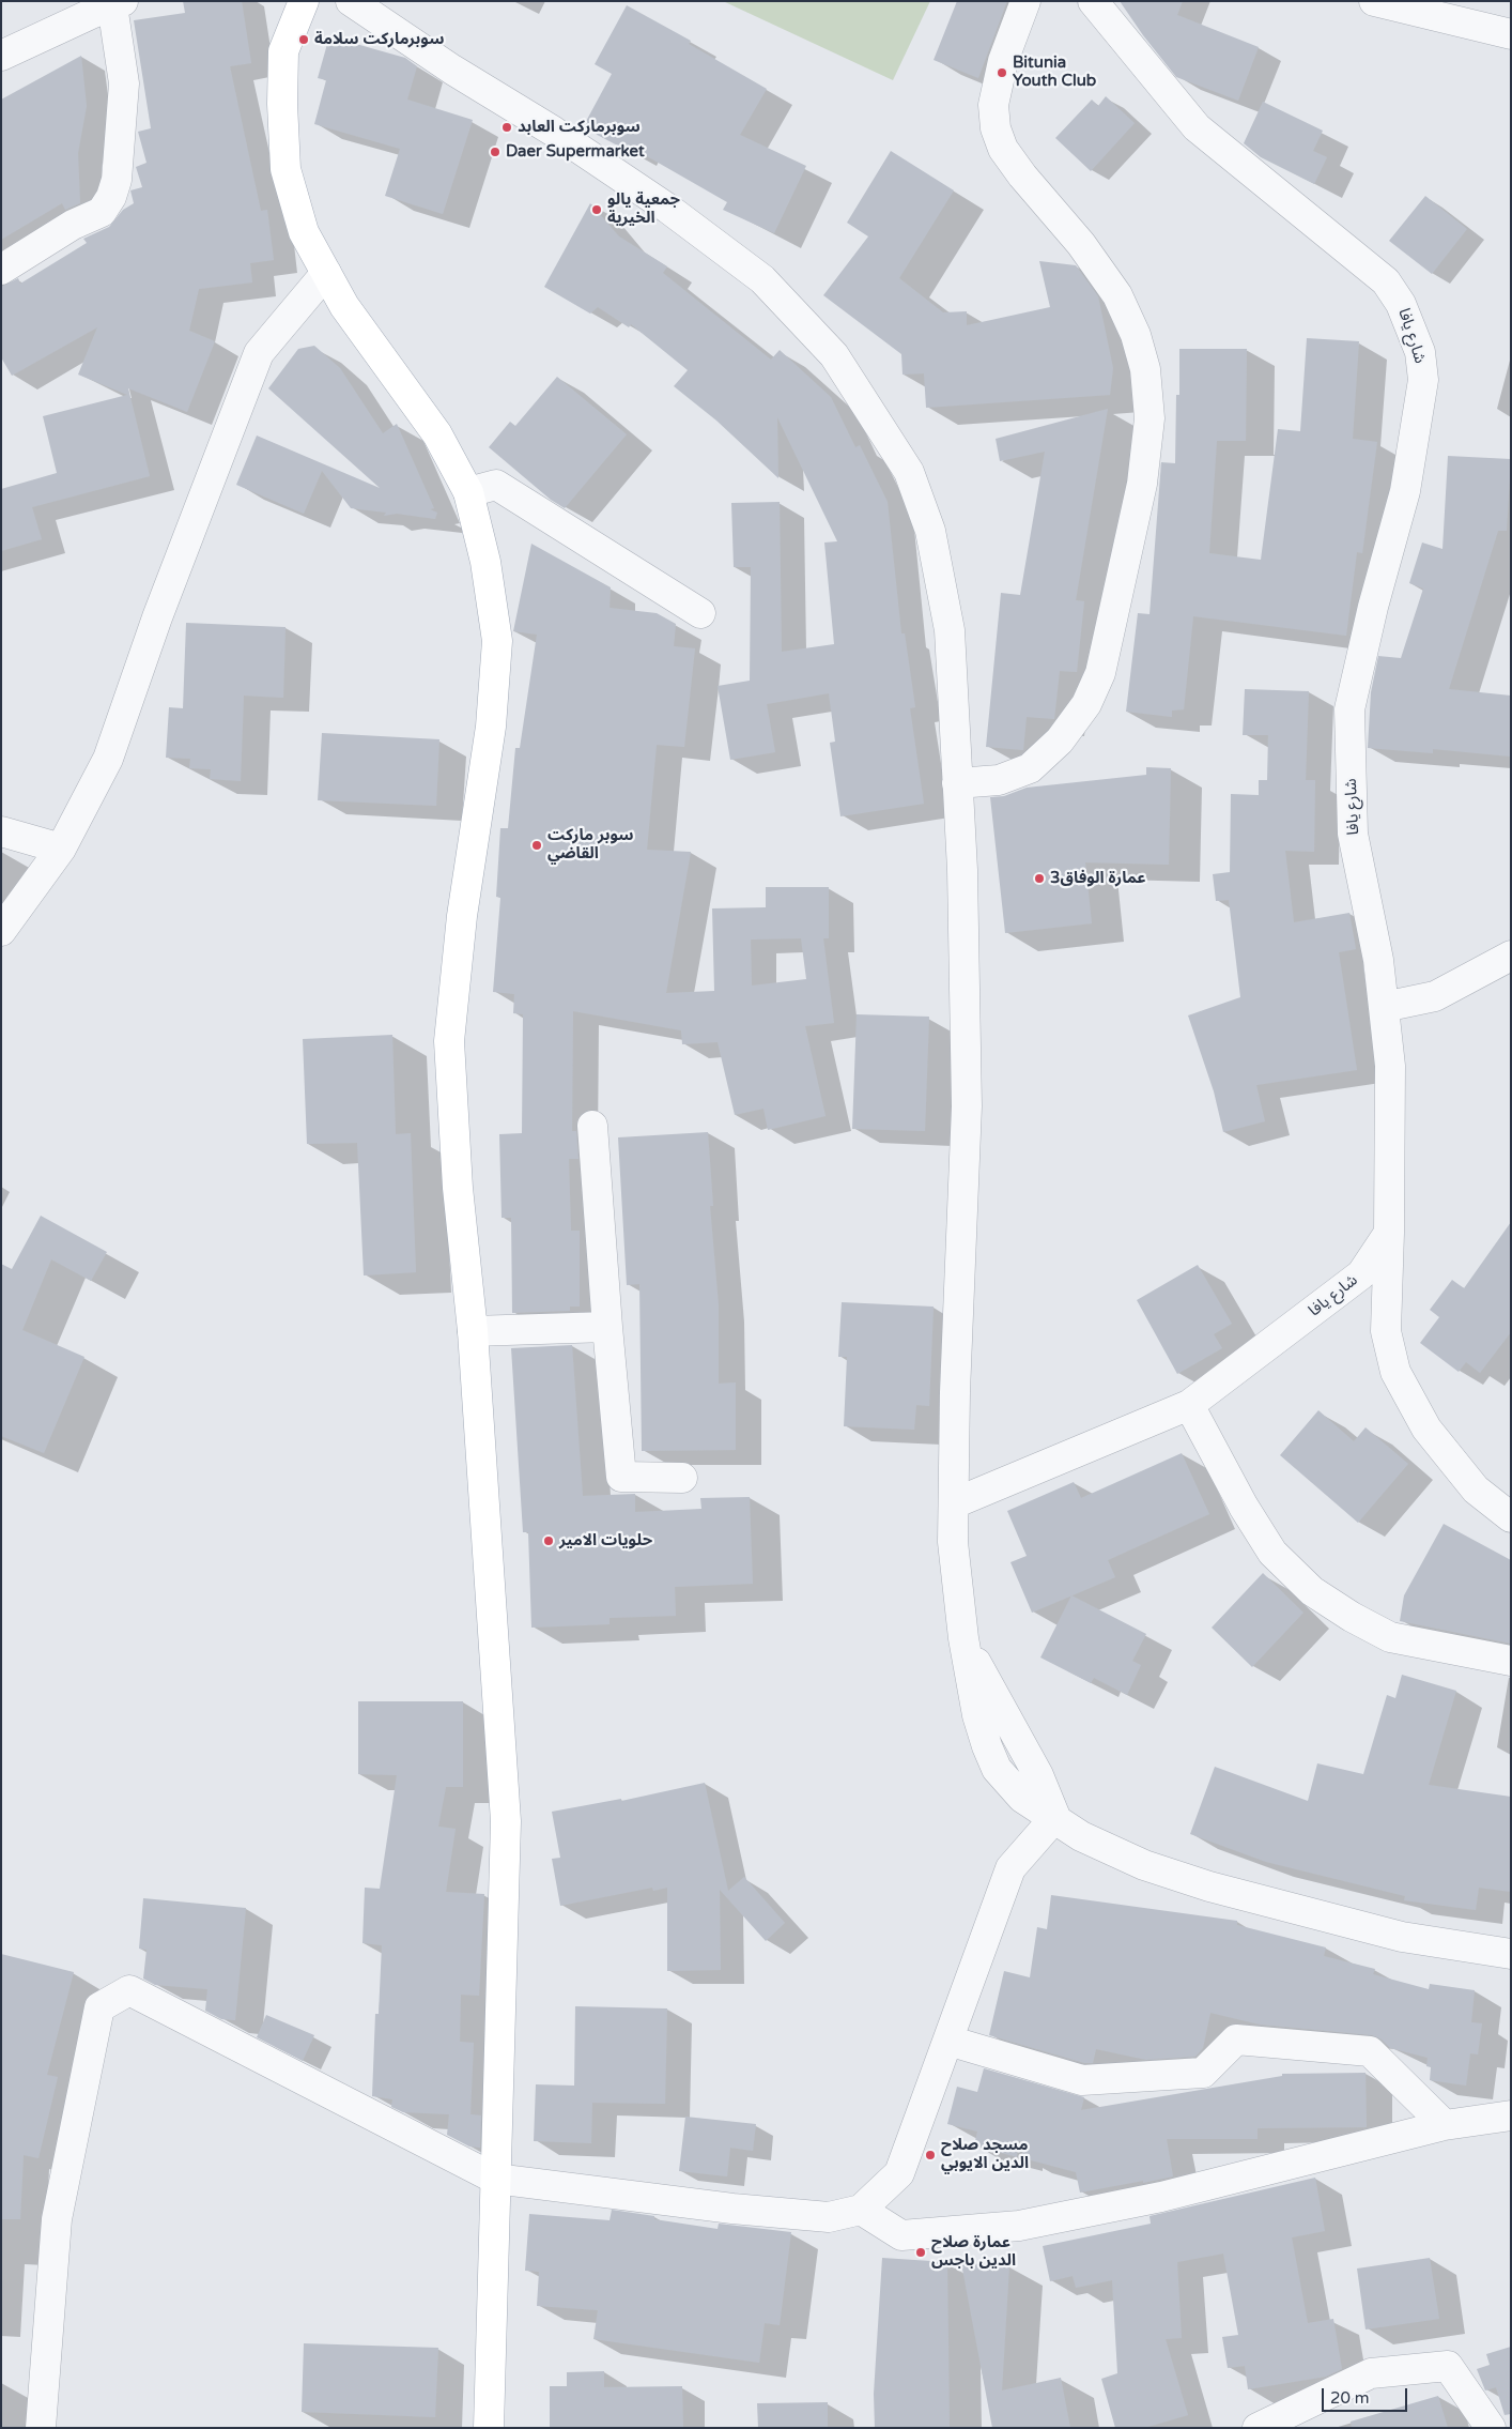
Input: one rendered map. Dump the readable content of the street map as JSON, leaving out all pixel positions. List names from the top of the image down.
{
  "streets": {
    "street": ["شارع يافا"]
  },
  "places": [
    "سوبرماركت سلامة",
    "Bitunia Youth Club",
    "سوبرماركت العابد",
    "Daer Supermarket",
    "جمعية يالو الخيرية",
    "سوبر ماركت القاضي",
    "عمارة الوفاق3",
    "حلويات الامير",
    "مسجد صلاح الدين الايوبي",
    "عمارة صلاح الدين باجس"
  ],
  "scale_bar": "20 m"
}
